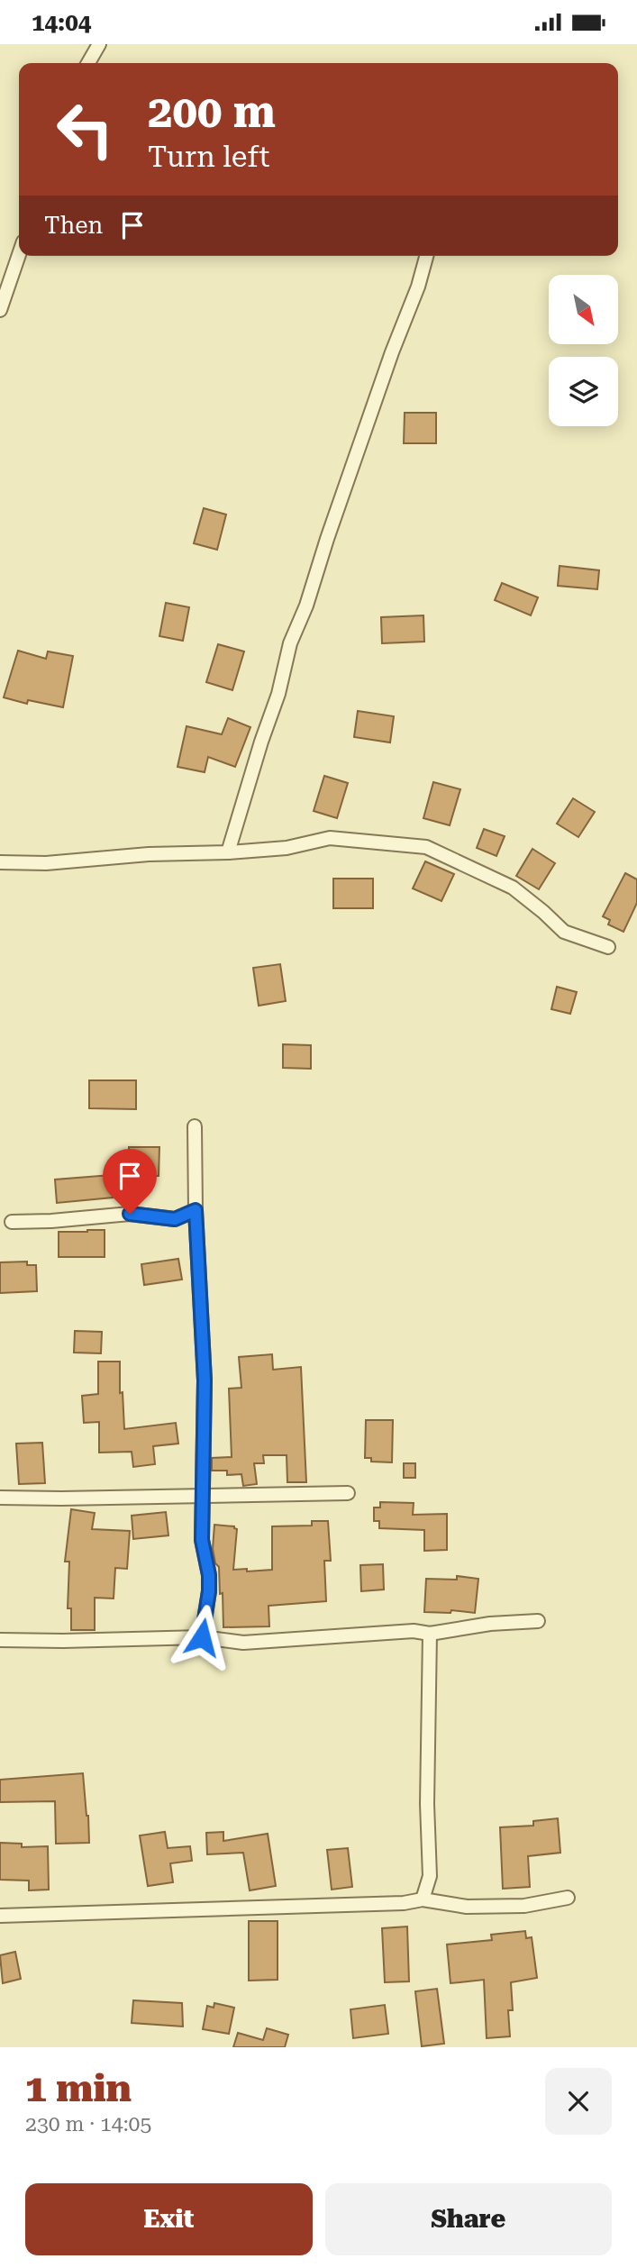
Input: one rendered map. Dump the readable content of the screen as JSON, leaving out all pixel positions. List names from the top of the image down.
{
  "north": "bottom right",
  "page": {
    "status": "14:04",
    "turn": ["200 m", "Turn left"],
    "then": "Then",
    "heading": ["1 min", "230 m · 14:05"],
    "buttons": ["Exit", "Share"]
  }
}
